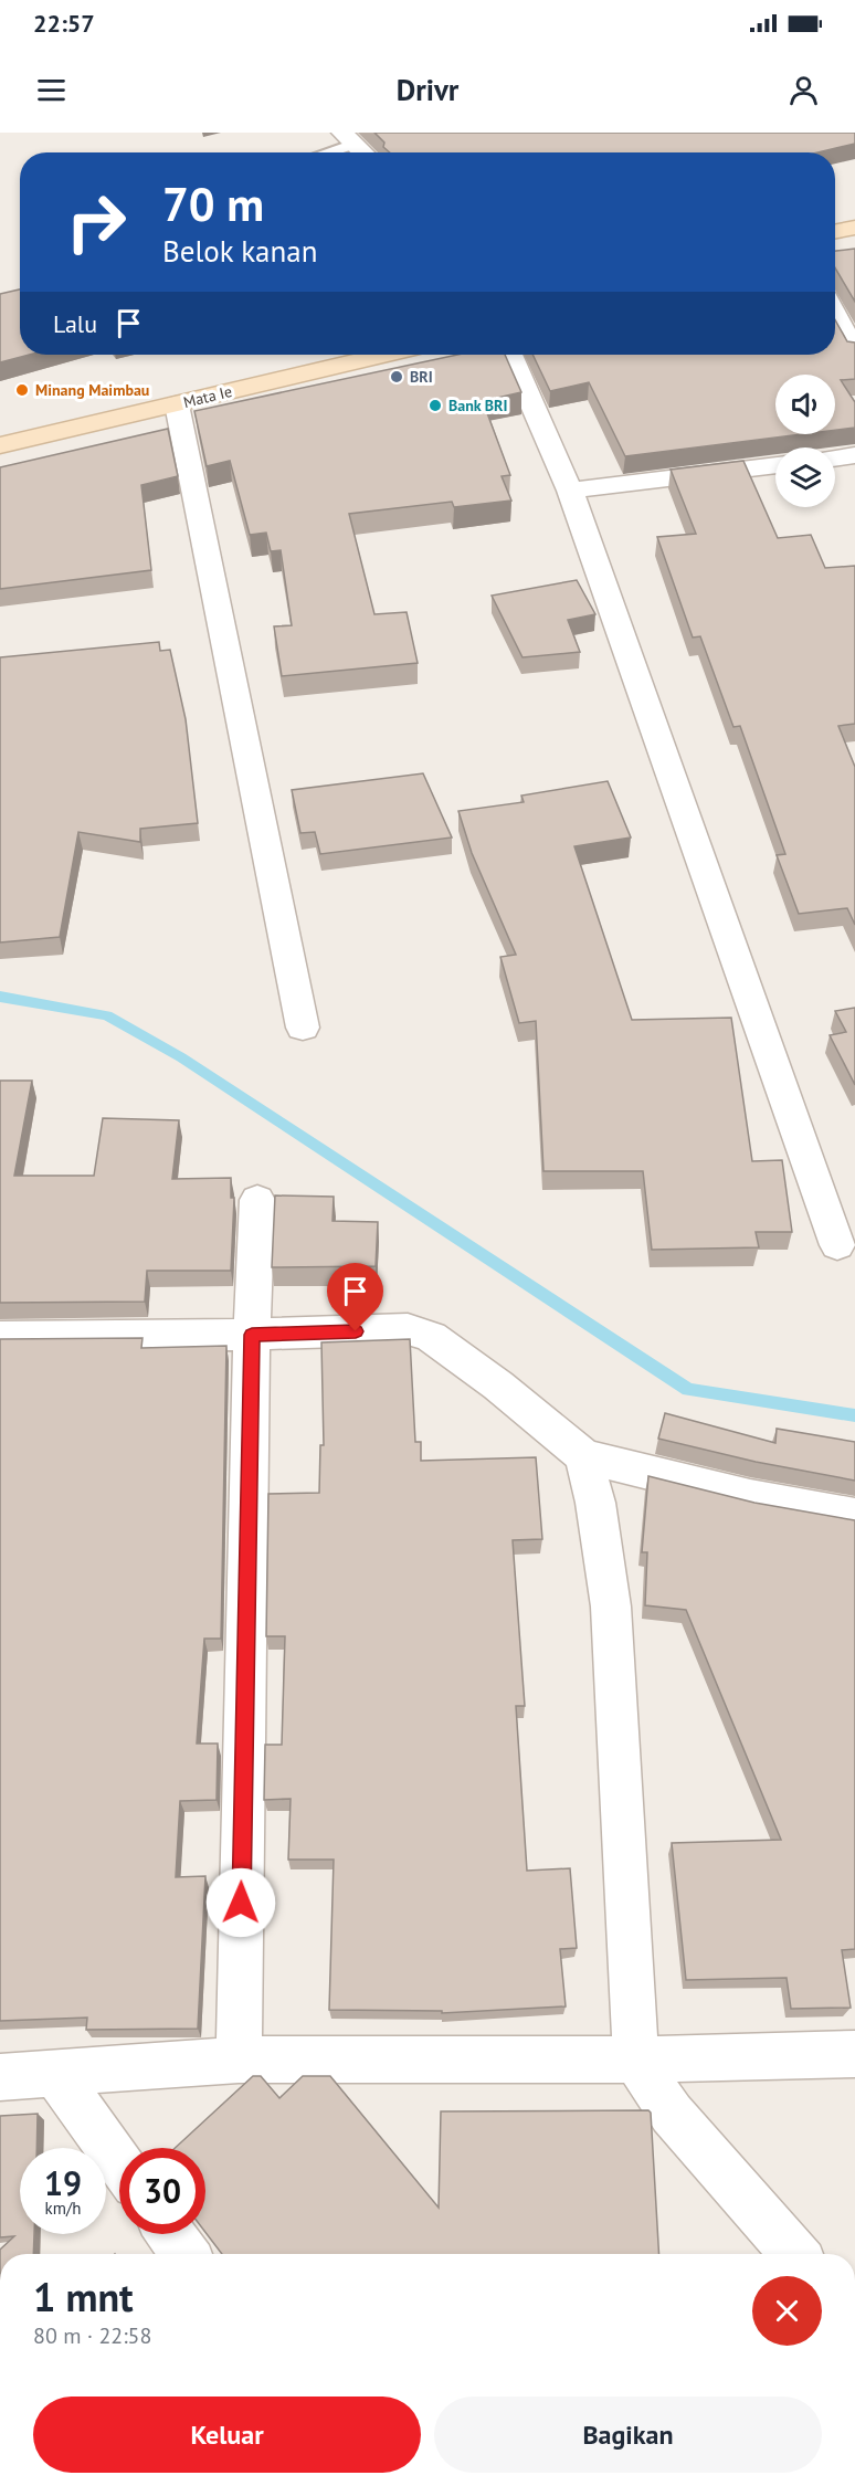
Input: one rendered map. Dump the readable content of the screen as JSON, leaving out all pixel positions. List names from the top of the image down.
{
  "streets": {
    "street": ["Mata Ie"]
  },
  "places": ["BRI", "Minang Maimbau", "Bank BRI"],
  "page": {
    "status": "22:57",
    "header": "Drivr",
    "turn": ["70 m", "Belok kanan"],
    "then": "Lalu",
    "speed": "19 km/h",
    "limit": "30",
    "heading": ["1 mnt", "80 m · 22:58"],
    "buttons": ["Keluar", "Bagikan"]
  }
}
